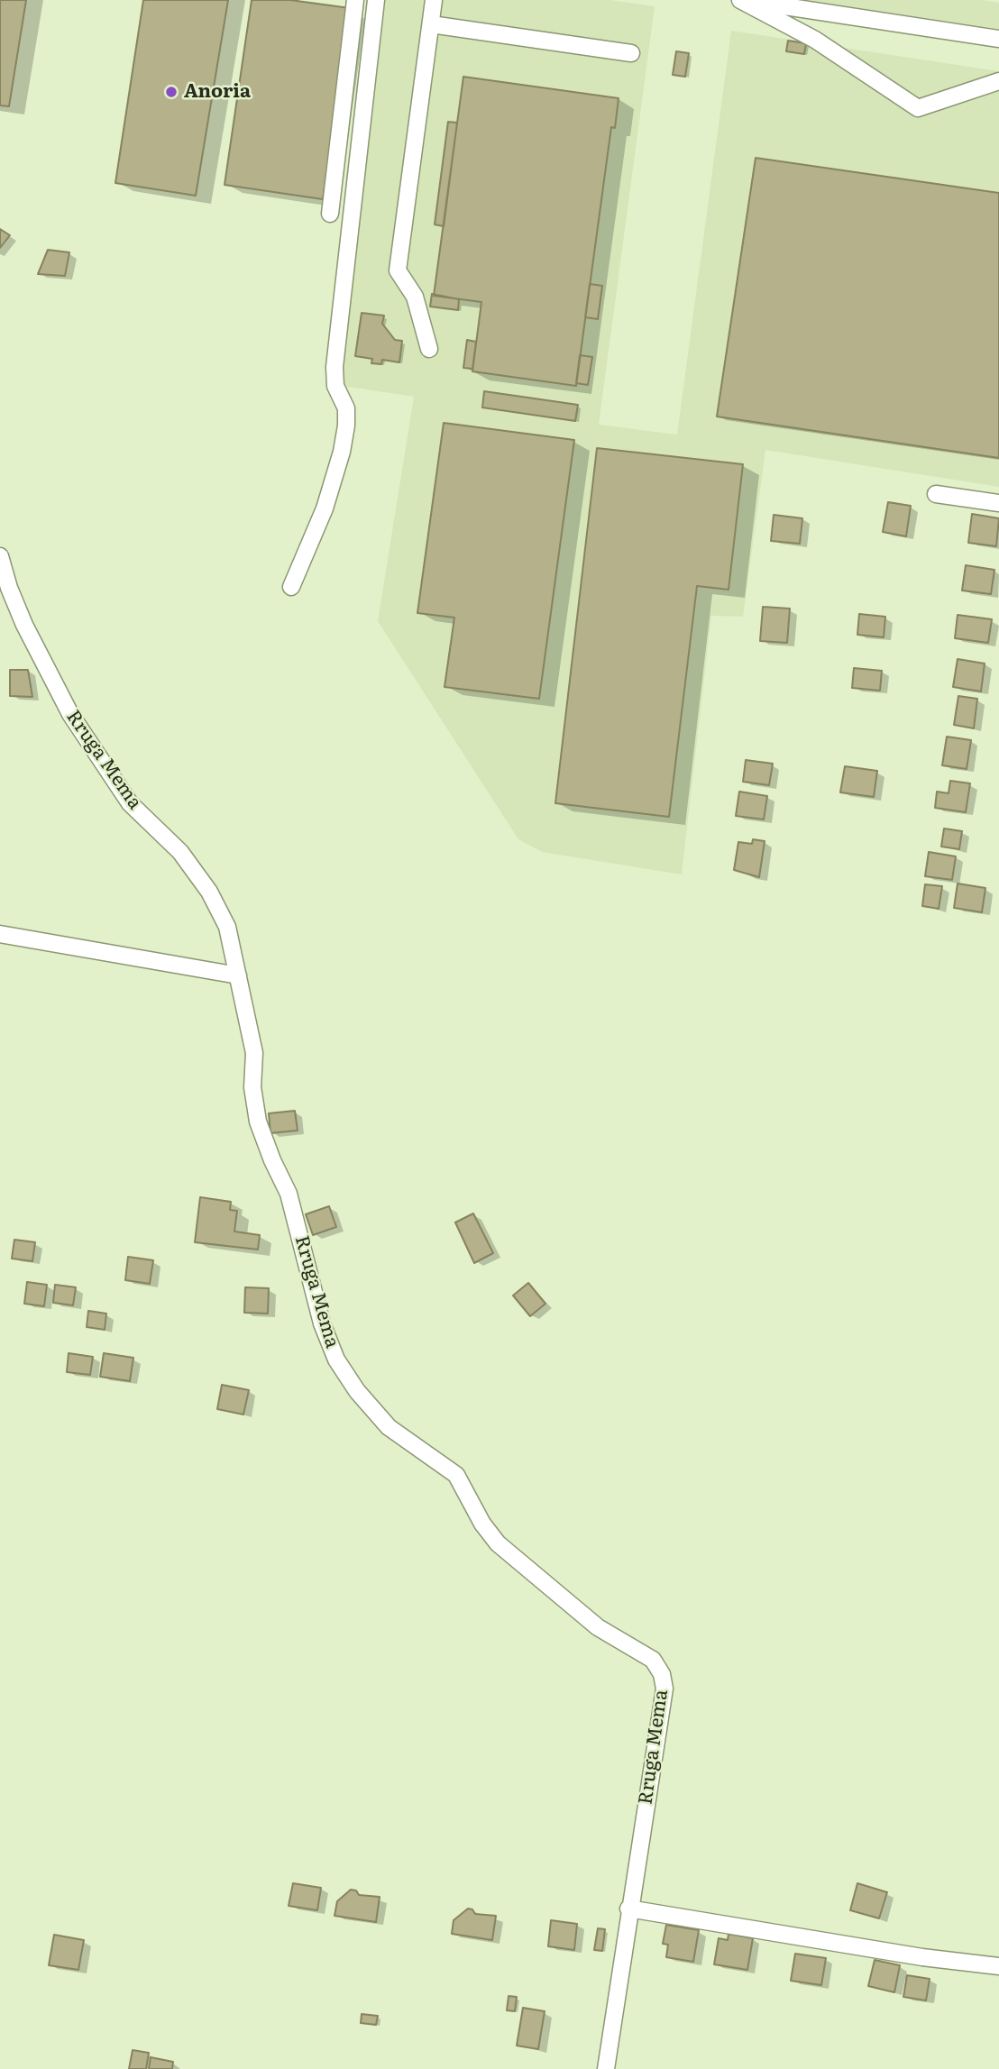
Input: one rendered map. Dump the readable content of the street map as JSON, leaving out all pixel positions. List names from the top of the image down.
{
  "streets": {
    "street": ["Rruga Mema"]
  },
  "places": ["Anoria"]
}
